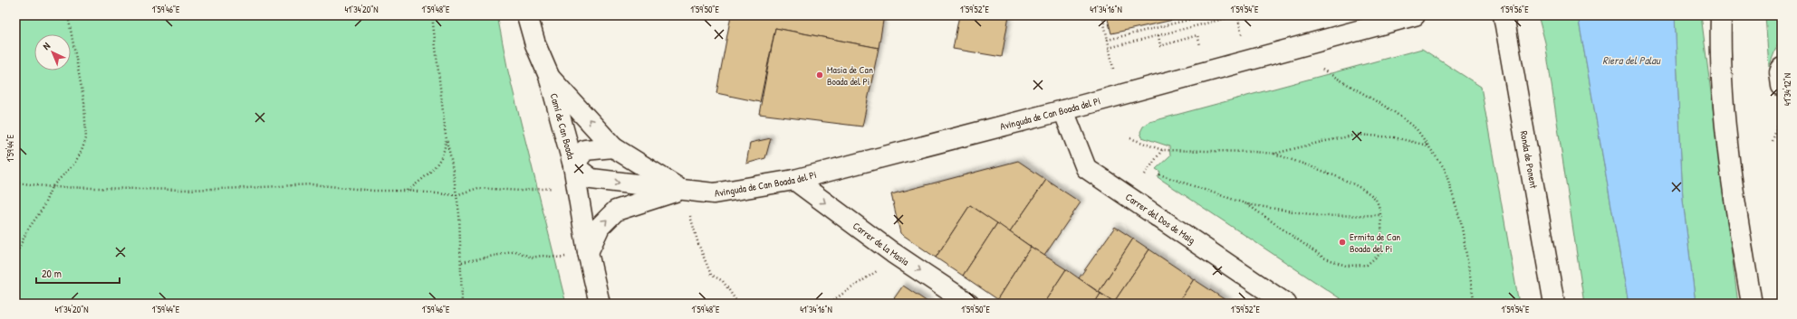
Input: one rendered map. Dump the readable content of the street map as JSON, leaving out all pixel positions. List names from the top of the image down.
{
  "streets": {
    "street": [
      "Avinguda de Can Boada del Pi",
      "Camí de Can Boada",
      "Ronda de Ponent",
      "Carrer del Dos de Maig",
      "Carrer de la Masia"
    ]
  },
  "crossings": [
    ["Avinguda de Can Boada del Pi", "Camí de Can Boada"],
    ["Avinguda de Can Boada del Pi", "Carrer del Dos de Maig"],
    ["Avinguda de Can Boada del Pi", "Carrer de la Masia"]
  ],
  "one_way": ["Carrer de la Masia"],
  "water": ["Riera del Palau"],
  "places": ["Masia de Can Boada del Pi", "Ermita de Can Boada del Pi"],
  "scale_bar": "20 m",
  "north": "top left",
  "coordinates": [
    "1°59'46\"E",
    "41°34'20\"N",
    "1°59'48\"E",
    "1°59'50\"E",
    "1°59'52\"E",
    "41°34'16\"N",
    "1°59'54\"E",
    "1°59'56\"E",
    "41°34'12\"N",
    "1°59'44\"E"
  ]
}
